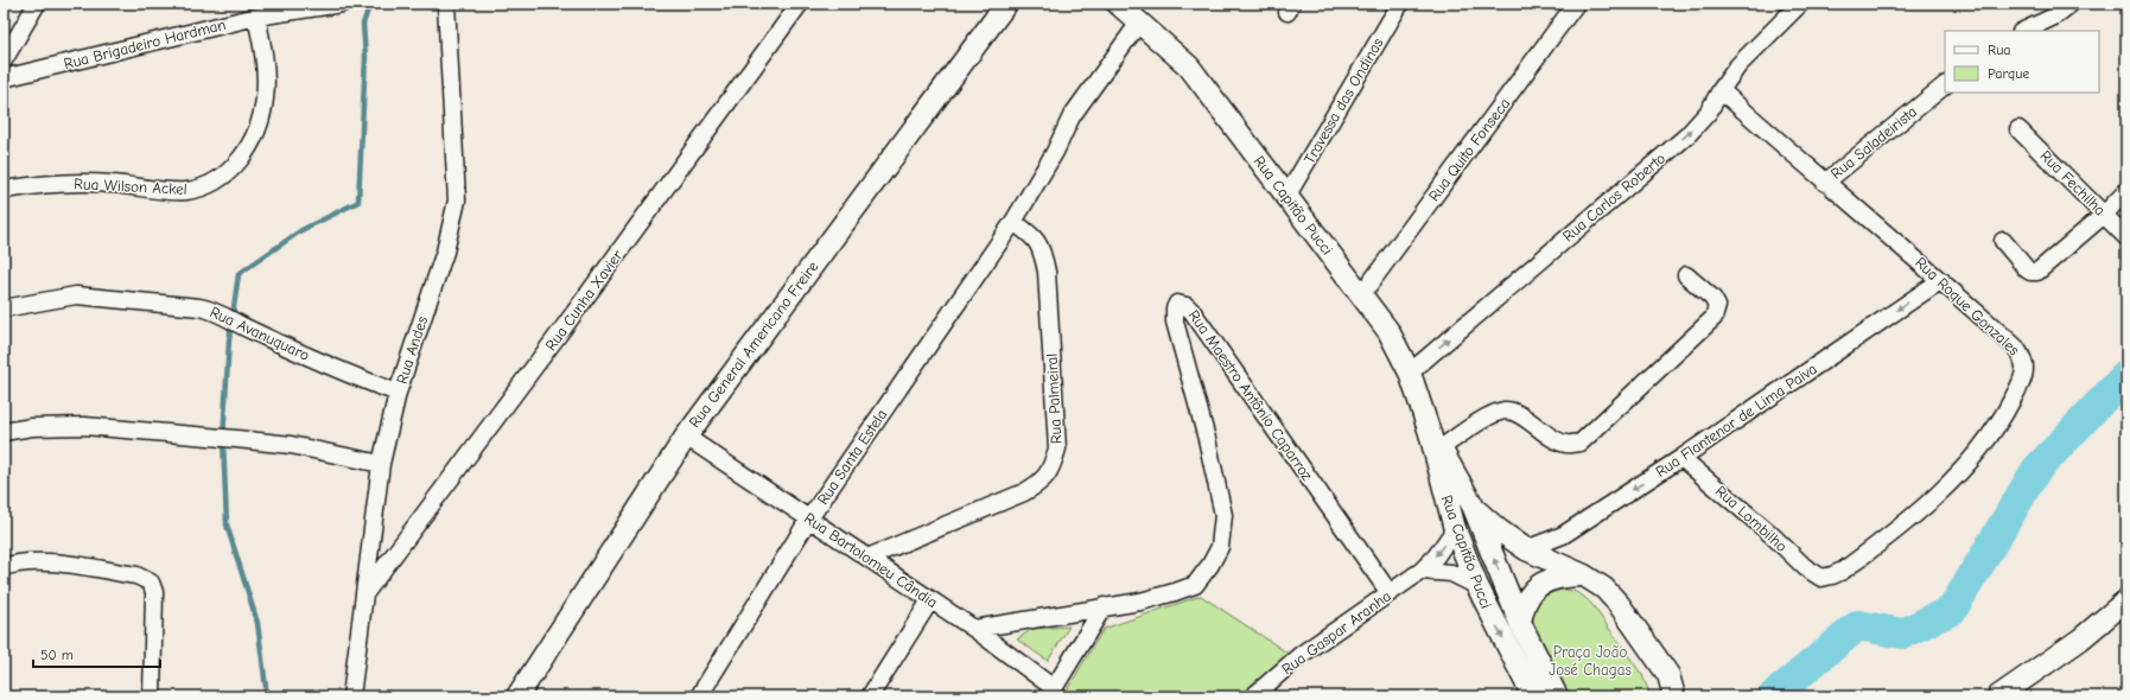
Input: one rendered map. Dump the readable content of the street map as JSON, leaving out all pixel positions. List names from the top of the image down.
{
  "streets": {
    "main road": ["Rua Capitão Pucci", "Rua General Americano Freire"],
    "street": [
      "Rua Brigadeiro Hardman",
      "Travessa das Ondinas",
      "Rua Saladeirista",
      "Rua Quito Fonseca",
      "Rua Fechilha",
      "Rua Wilson Ackel",
      "Rua Carlos Roberto",
      "Rua Cunha Xavier",
      "Rua Roque Gonzales",
      "Rua Avanuquaro",
      "Rua Andes",
      "Rua Maestro Antônio Caparroz",
      "Rua Palmeiral",
      "Rua Flantenor de Lima Paiva",
      "Rua Santa Estela",
      "Rua Lombilho",
      "Rua Bartolomeu Cândia",
      "Rua Gaspar Aranha"
    ]
  },
  "crossings": [
    ["Rua Brigadeiro Hardman", "Rua Wilson Ackel"],
    ["Travessa das Ondinas", "Rua Capitão Pucci"],
    ["Rua Saladeirista", "Rua Roque Gonzales"],
    ["Rua Quito Fonseca", "Rua Capitão Pucci"],
    ["Rua Carlos Roberto", "Rua Capitão Pucci"],
    ["Rua Carlos Roberto", "Rua Roque Gonzales"],
    ["Rua Capitão Pucci", "Rua Santa Estela"],
    ["Rua Capitão Pucci", "Rua Gaspar Aranha"],
    ["Rua Cunha Xavier", "Rua Andes"],
    ["Rua Roque Gonzales", "Rua Flantenor de Lima Paiva"],
    ["Rua Roque Gonzales", "Rua Lombilho"],
    ["Rua Avanuquaro", "Rua Andes"],
    ["Rua General Americano Freire", "Rua Bartolomeu Cândia"],
    ["Rua Maestro Antônio Caparroz", "Rua Bartolomeu Cândia"],
    ["Rua Maestro Antônio Caparroz", "Rua Gaspar Aranha"],
    ["Rua Palmeiral", "Rua Santa Estela"],
    ["Rua Palmeiral", "Rua Bartolomeu Cândia"],
    ["Rua Flantenor de Lima Paiva", "Rua Lombilho"],
    ["Rua Santa Estela", "Rua Bartolomeu Cândia"]
  ],
  "one_way": ["Rua Carlos Roberto", "Rua Flantenor de Lima Paiva"],
  "parks": ["Praça João José Chagas"],
  "legend": ["Rua", "Parque"],
  "scale_bar": "50 m"
}
